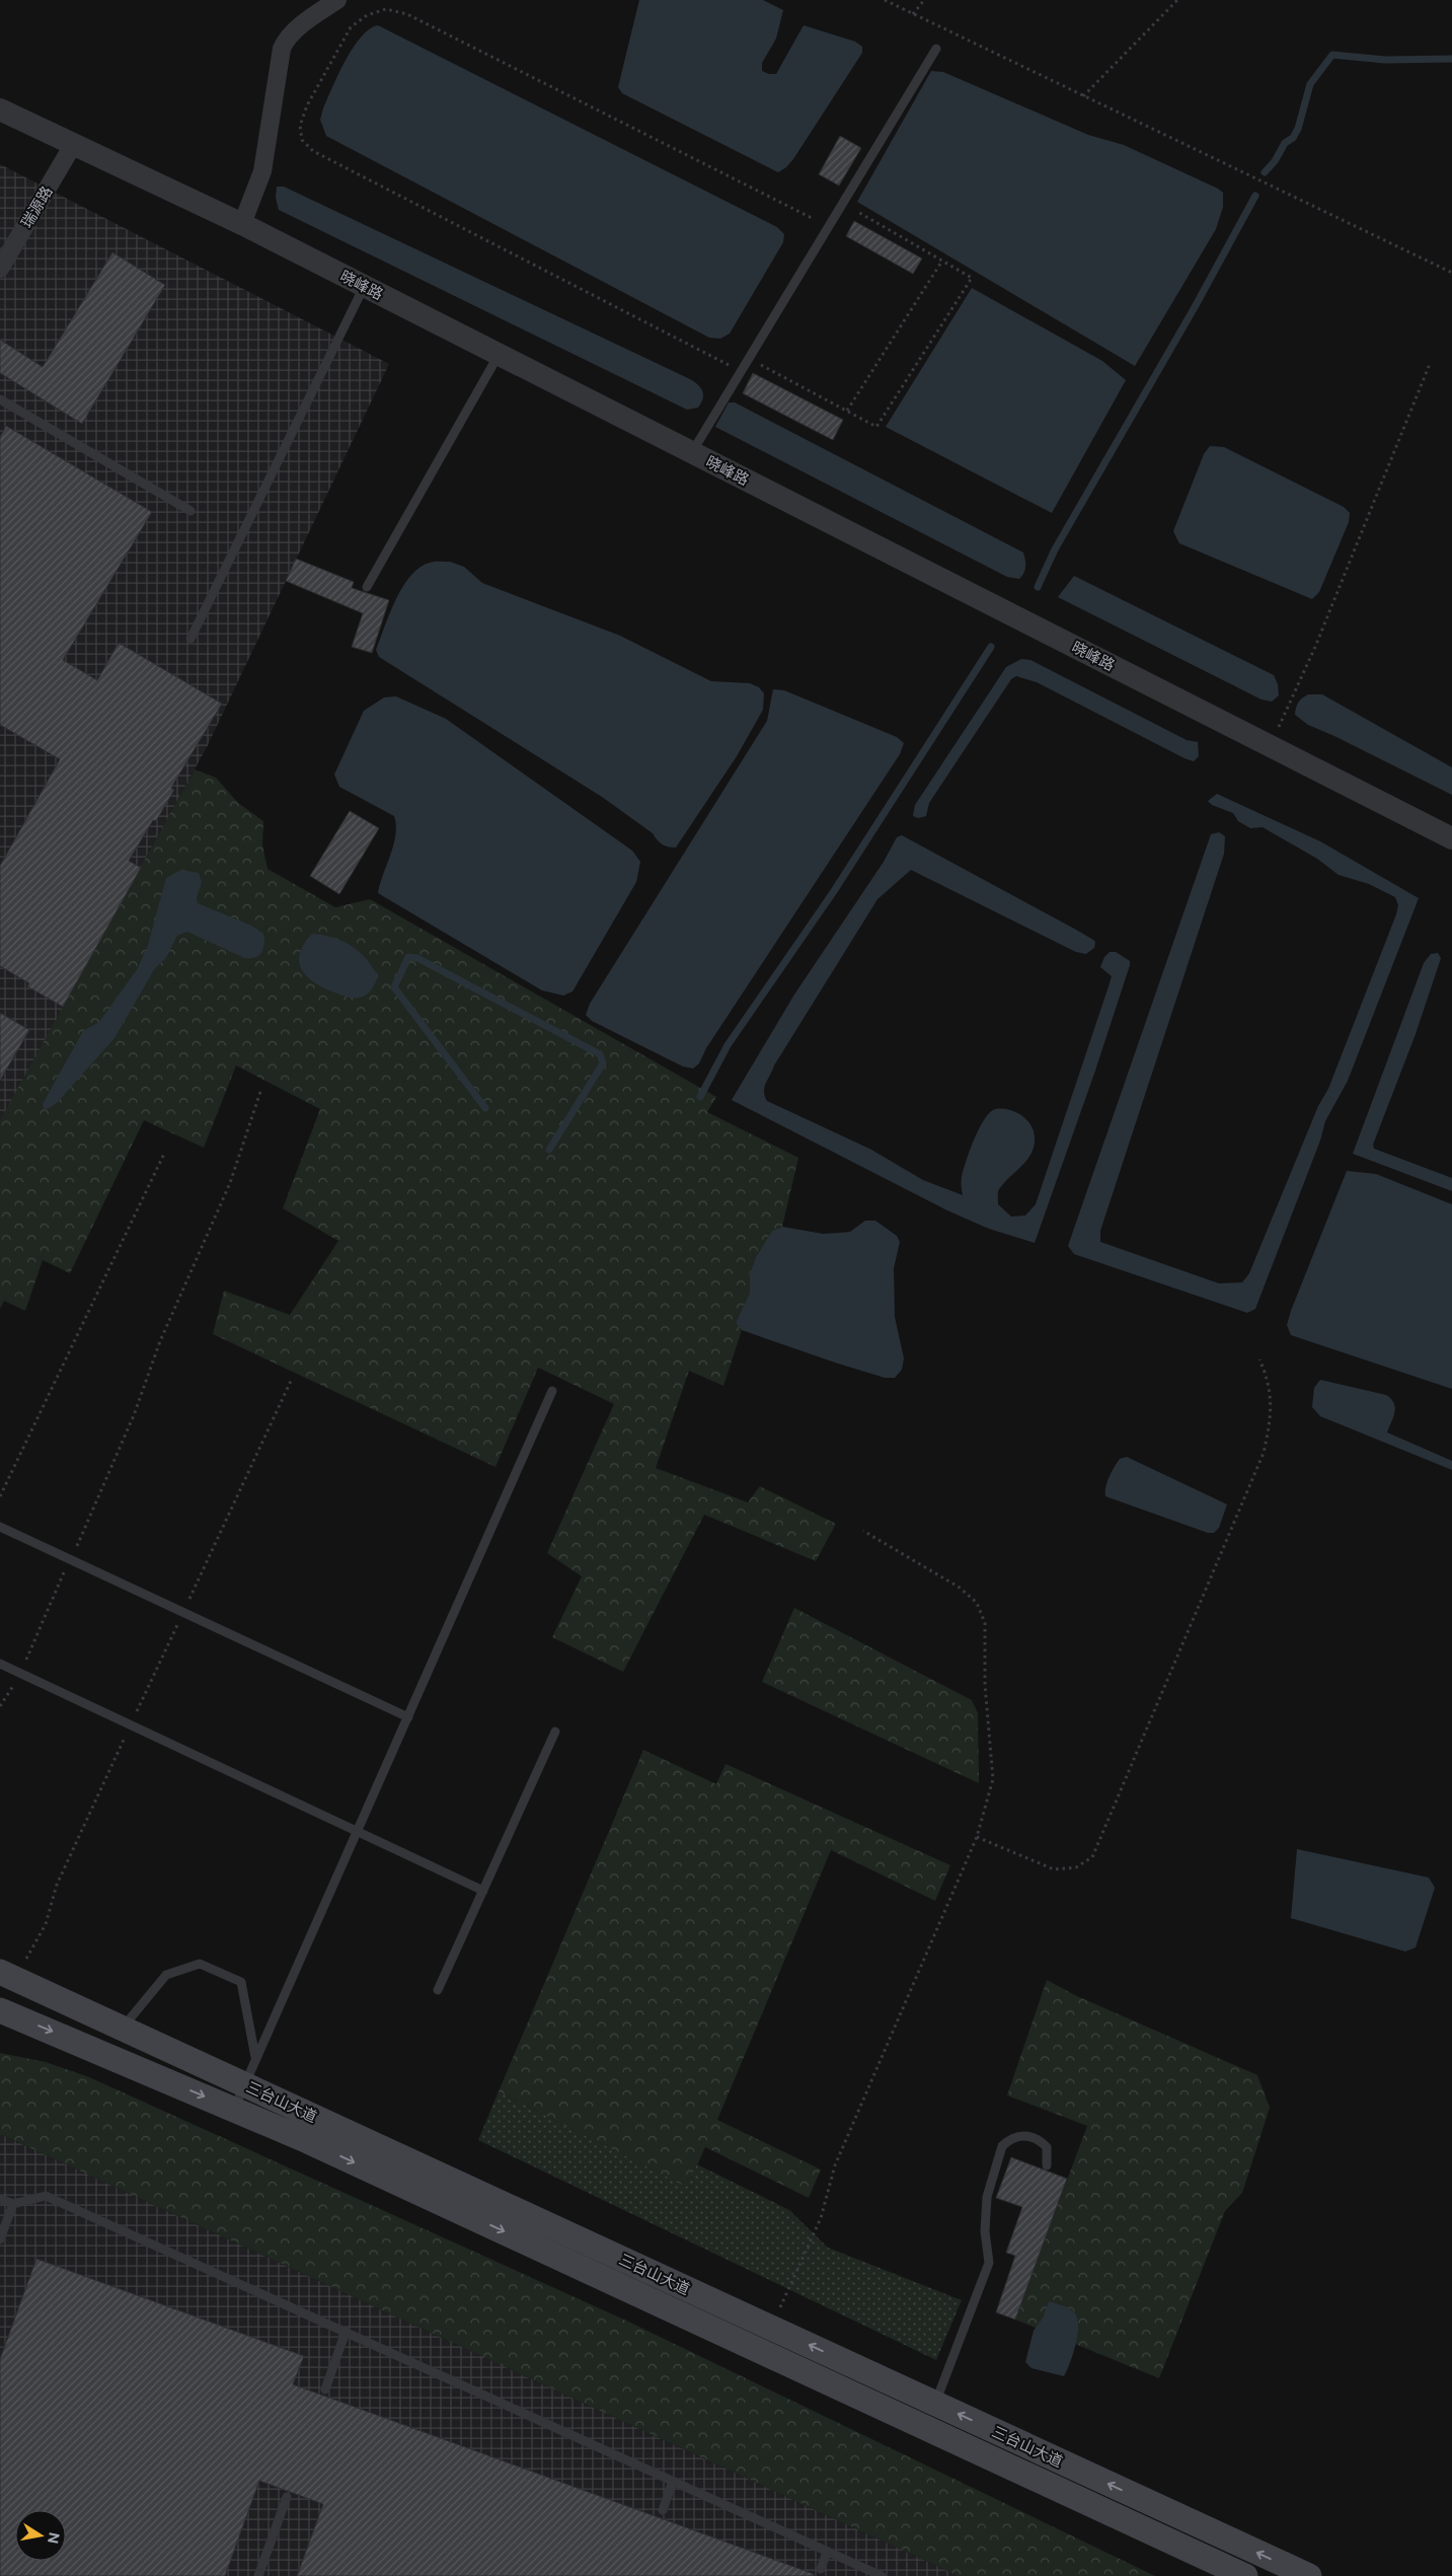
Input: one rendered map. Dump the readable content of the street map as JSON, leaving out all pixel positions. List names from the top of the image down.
{
  "streets": {
    "main road": ["三台山大道"],
    "street": ["瑞源路", "晓峰路"]
  },
  "crossings": [
    ["瑞源路", "晓峰路"]
  ],
  "north": "right"
}
